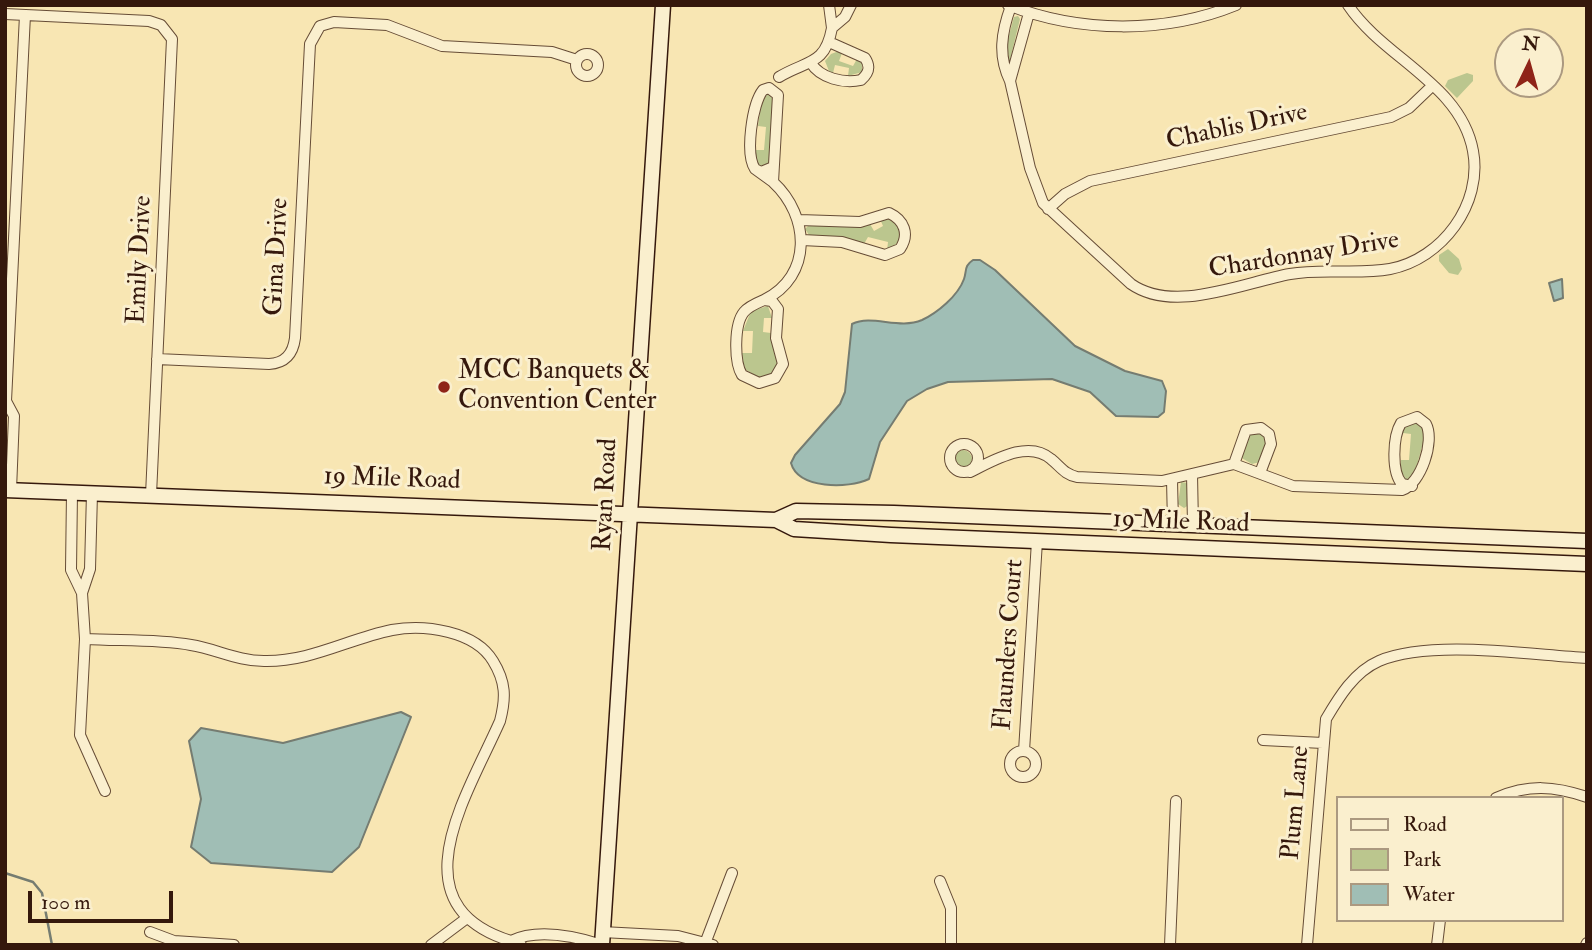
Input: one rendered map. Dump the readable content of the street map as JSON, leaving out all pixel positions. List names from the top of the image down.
{
  "streets": {
    "main road": ["19 Mile Road", "Ryan Road"],
    "street": [
      "Chablis Drive",
      "Chardonnay Drive",
      "Gina Drive",
      "Emily Drive",
      "Flaunders Court",
      "Plum Lane"
    ]
  },
  "crossings": [
    ["Chablis Drive", "Chardonnay Drive"],
    ["Gina Drive", "Emily Drive"],
    ["Emily Drive", "19 Mile Road"],
    ["19 Mile Road", "Ryan Road"],
    ["19 Mile Road", "Flaunders Court"]
  ],
  "places": ["MCC Banquets & Convention Center"],
  "legend": ["Road", "Park", "Water"],
  "scale_bar": "100 m",
  "north": "top"
}
